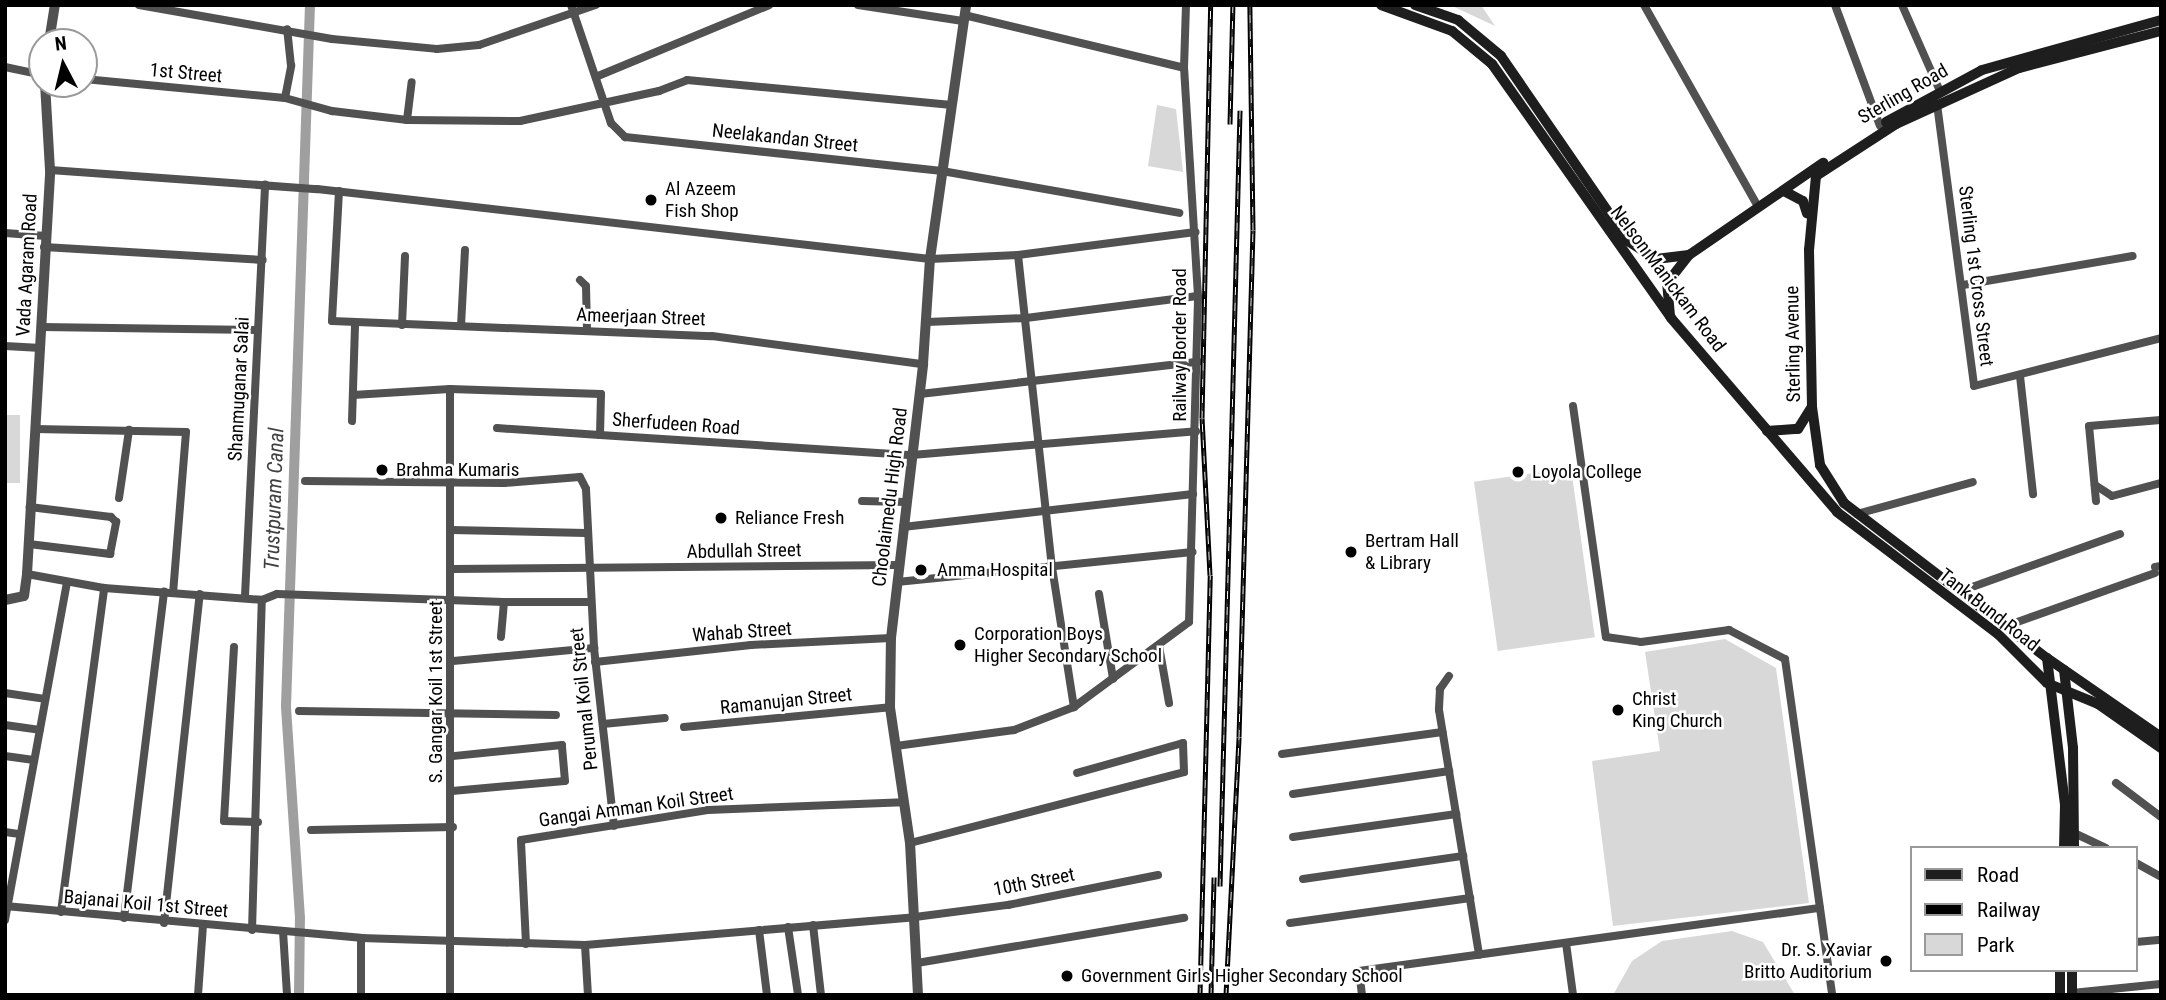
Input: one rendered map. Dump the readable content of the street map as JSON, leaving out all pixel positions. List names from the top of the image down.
{
  "streets": {
    "main road": [
      "Sterling Road",
      "Nelson Manickam Road",
      "Sterling Avenue",
      "Tank Bund Road"
    ],
    "street": [
      "1st Street",
      "Neelakandan Street",
      "Vada Agaram Road",
      "Sterling 1st Cross Street",
      "Ameerjaan Street",
      "Railway Border Road",
      "Shanmuganar Salai",
      "Sherfudeen Road",
      "Choolaimedu High Road",
      "Abdullah Street",
      "Wahab Street",
      "S. Gangar Koil 1st Street",
      "Perumal Koil Street",
      "Ramanujan Street",
      "Gangai Amman Koil Street",
      "10th Street",
      "Bajanai Koil 1st Street"
    ]
  },
  "crossings": [
    ["1st Street", "Neelakandan Street"],
    ["1st Street", "Choolaimedu High Road"],
    ["Sterling Road", "Sterling 1st Cross Street"],
    ["Sterling Road", "Nelson Manickam Road"],
    ["Sterling Road", "Sterling Avenue"],
    ["Neelakandan Street", "Choolaimedu High Road"],
    ["Nelson Manickam Road", "Sterling Avenue"],
    ["Nelson Manickam Road", "Tank Bund Road"],
    ["Ameerjaan Street", "Choolaimedu High Road"],
    ["Sterling Avenue", "Tank Bund Road"],
    ["Railway Border Road", "Sherfudeen Road"],
    ["Sherfudeen Road", "Choolaimedu High Road"],
    ["Sherfudeen Road", "S. Gangar Koil 1st Street"],
    ["Choolaimedu High Road", "Abdullah Street"],
    ["Choolaimedu High Road", "Wahab Street"],
    ["Choolaimedu High Road", "Ramanujan Street"],
    ["Choolaimedu High Road", "Gangai Amman Koil Street"],
    ["Choolaimedu High Road", "10th Street"],
    ["Abdullah Street", "S. Gangar Koil 1st Street"],
    ["Abdullah Street", "Perumal Koil Street"],
    ["Wahab Street", "Perumal Koil Street"],
    ["S. Gangar Koil 1st Street", "Perumal Koil Street"],
    ["S. Gangar Koil 1st Street", "Bajanai Koil 1st Street"],
    ["Perumal Koil Street", "Gangai Amman Koil Street"],
    ["Gangai Amman Koil Street", "Bajanai Koil 1st Street"],
    ["10th Street", "Bajanai Koil 1st Street"]
  ],
  "water": ["Trustpuram Canal"],
  "places": [
    "Al Azeem Fish Shop",
    "Brahma Kumaris",
    "Loyola College",
    "Reliance Fresh",
    "Bertram Hall & Library",
    "Amma Hospital",
    "Corporation Boys Higher Secondary School",
    "Christ King Church",
    "Dr. S. Xaviar Britto Auditorium",
    "Government Girls Higher Secondary School"
  ],
  "legend": ["Road", "Railway", "Park"],
  "north": "top"
}
